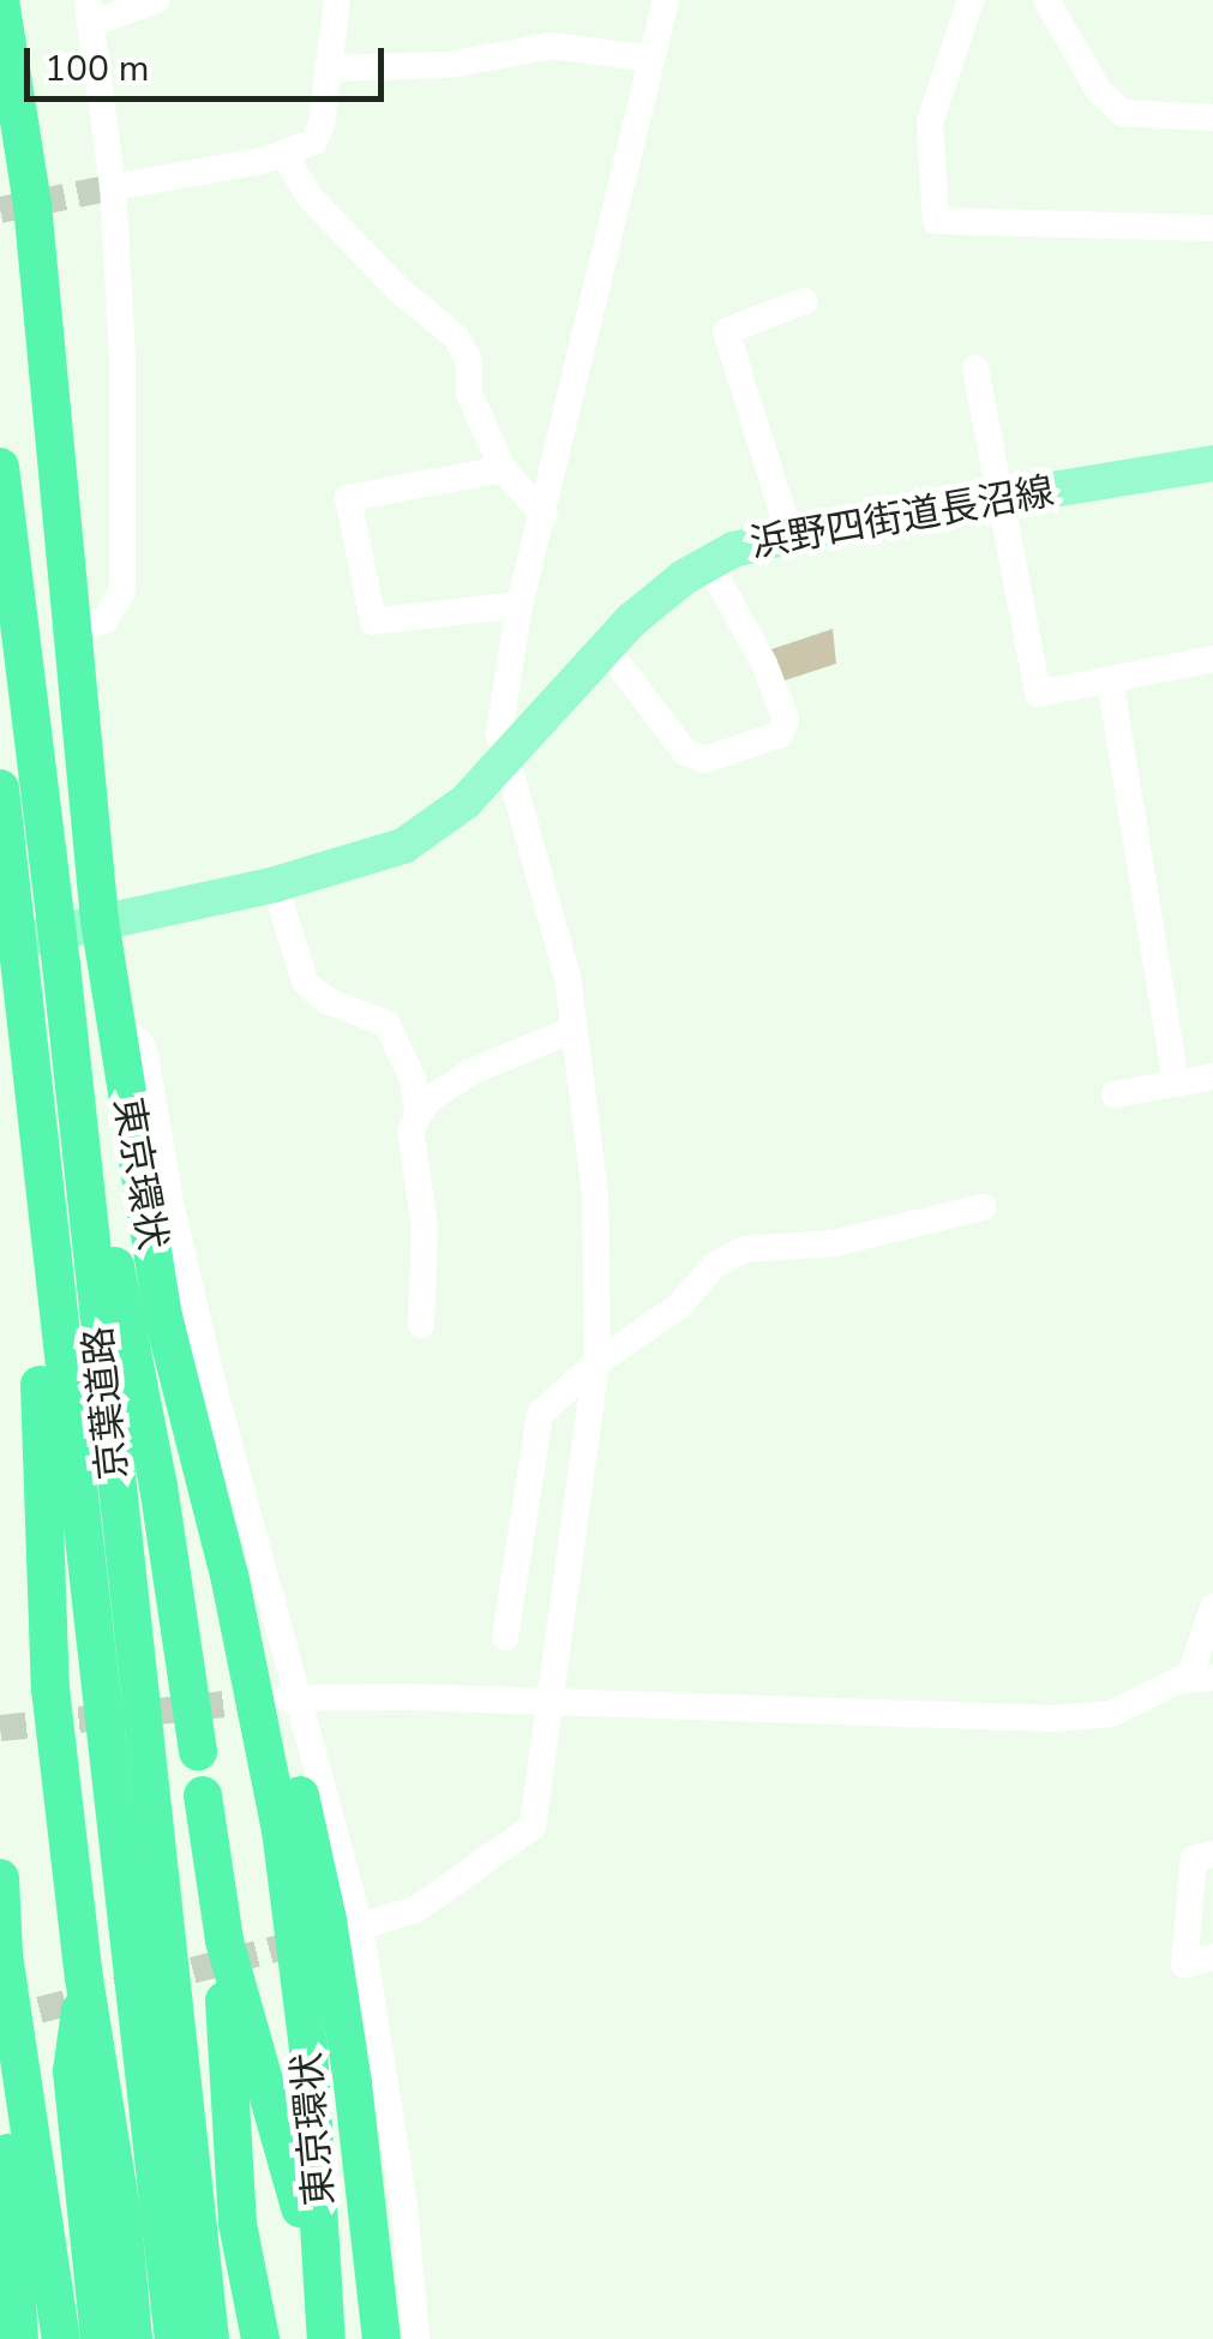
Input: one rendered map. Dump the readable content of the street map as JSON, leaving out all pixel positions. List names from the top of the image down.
{
  "streets": {
    "highway": ["東京環状", "京葉道路"],
    "main road": ["浜野四街道長沼線"]
  },
  "crossings": [
    ["浜野四街道長沼線", "東京環状"],
    ["浜野四街道長沼線", "京葉道路"]
  ],
  "scale_bar": "100 m"
}
